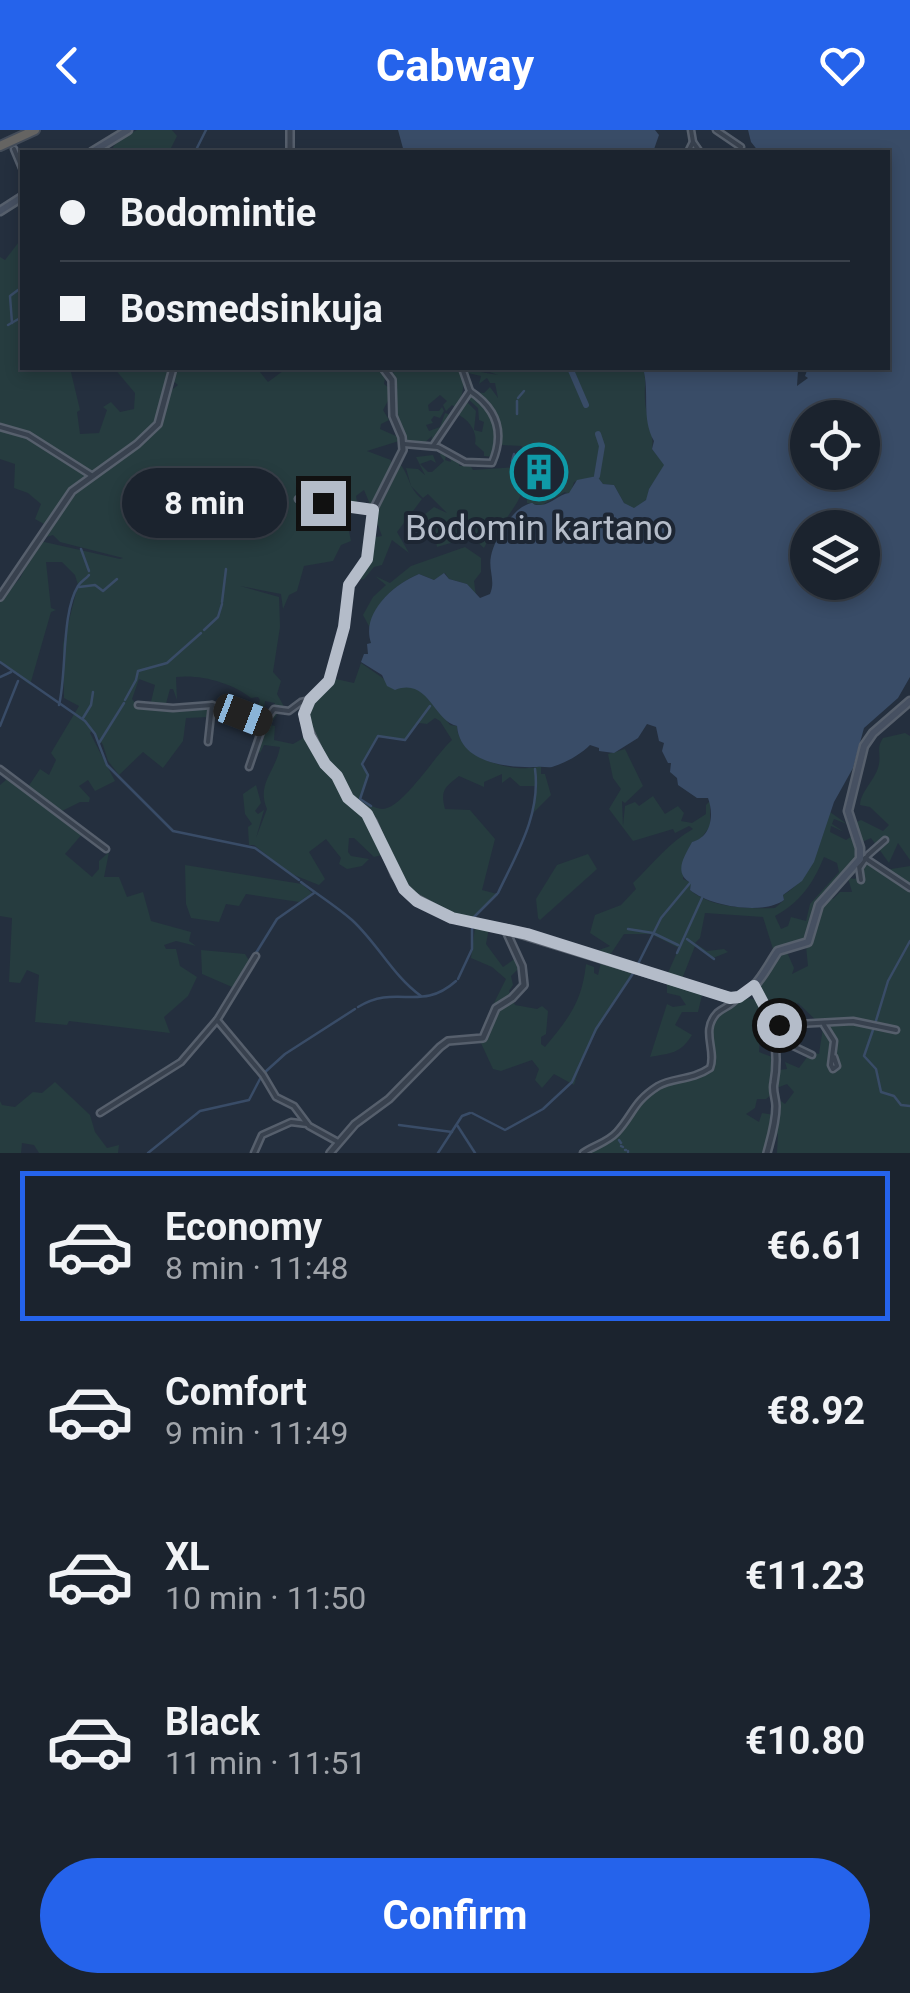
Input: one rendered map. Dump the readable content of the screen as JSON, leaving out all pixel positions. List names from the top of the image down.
{
  "places": {
    "building": ["Bodomin kartano"]
  },
  "page": {
    "header": "Cabway",
    "banner": ["Bodomintie", "Bosmedsinkuja"],
    "bubble": "8 min",
    "list": [
      {
        "name": "Economy",
        "note": "8 min · 11:48",
        "value": "€6.61"
      },
      {
        "name": "Comfort",
        "note": "9 min · 11:49",
        "value": "€8.92"
      },
      {
        "name": "XL",
        "note": "10 min · 11:50",
        "value": "€11.23"
      },
      {
        "name": "Black",
        "note": "11 min · 11:51",
        "value": "€10.80"
      }
    ],
    "buttons": "Confirm"
  }
}
